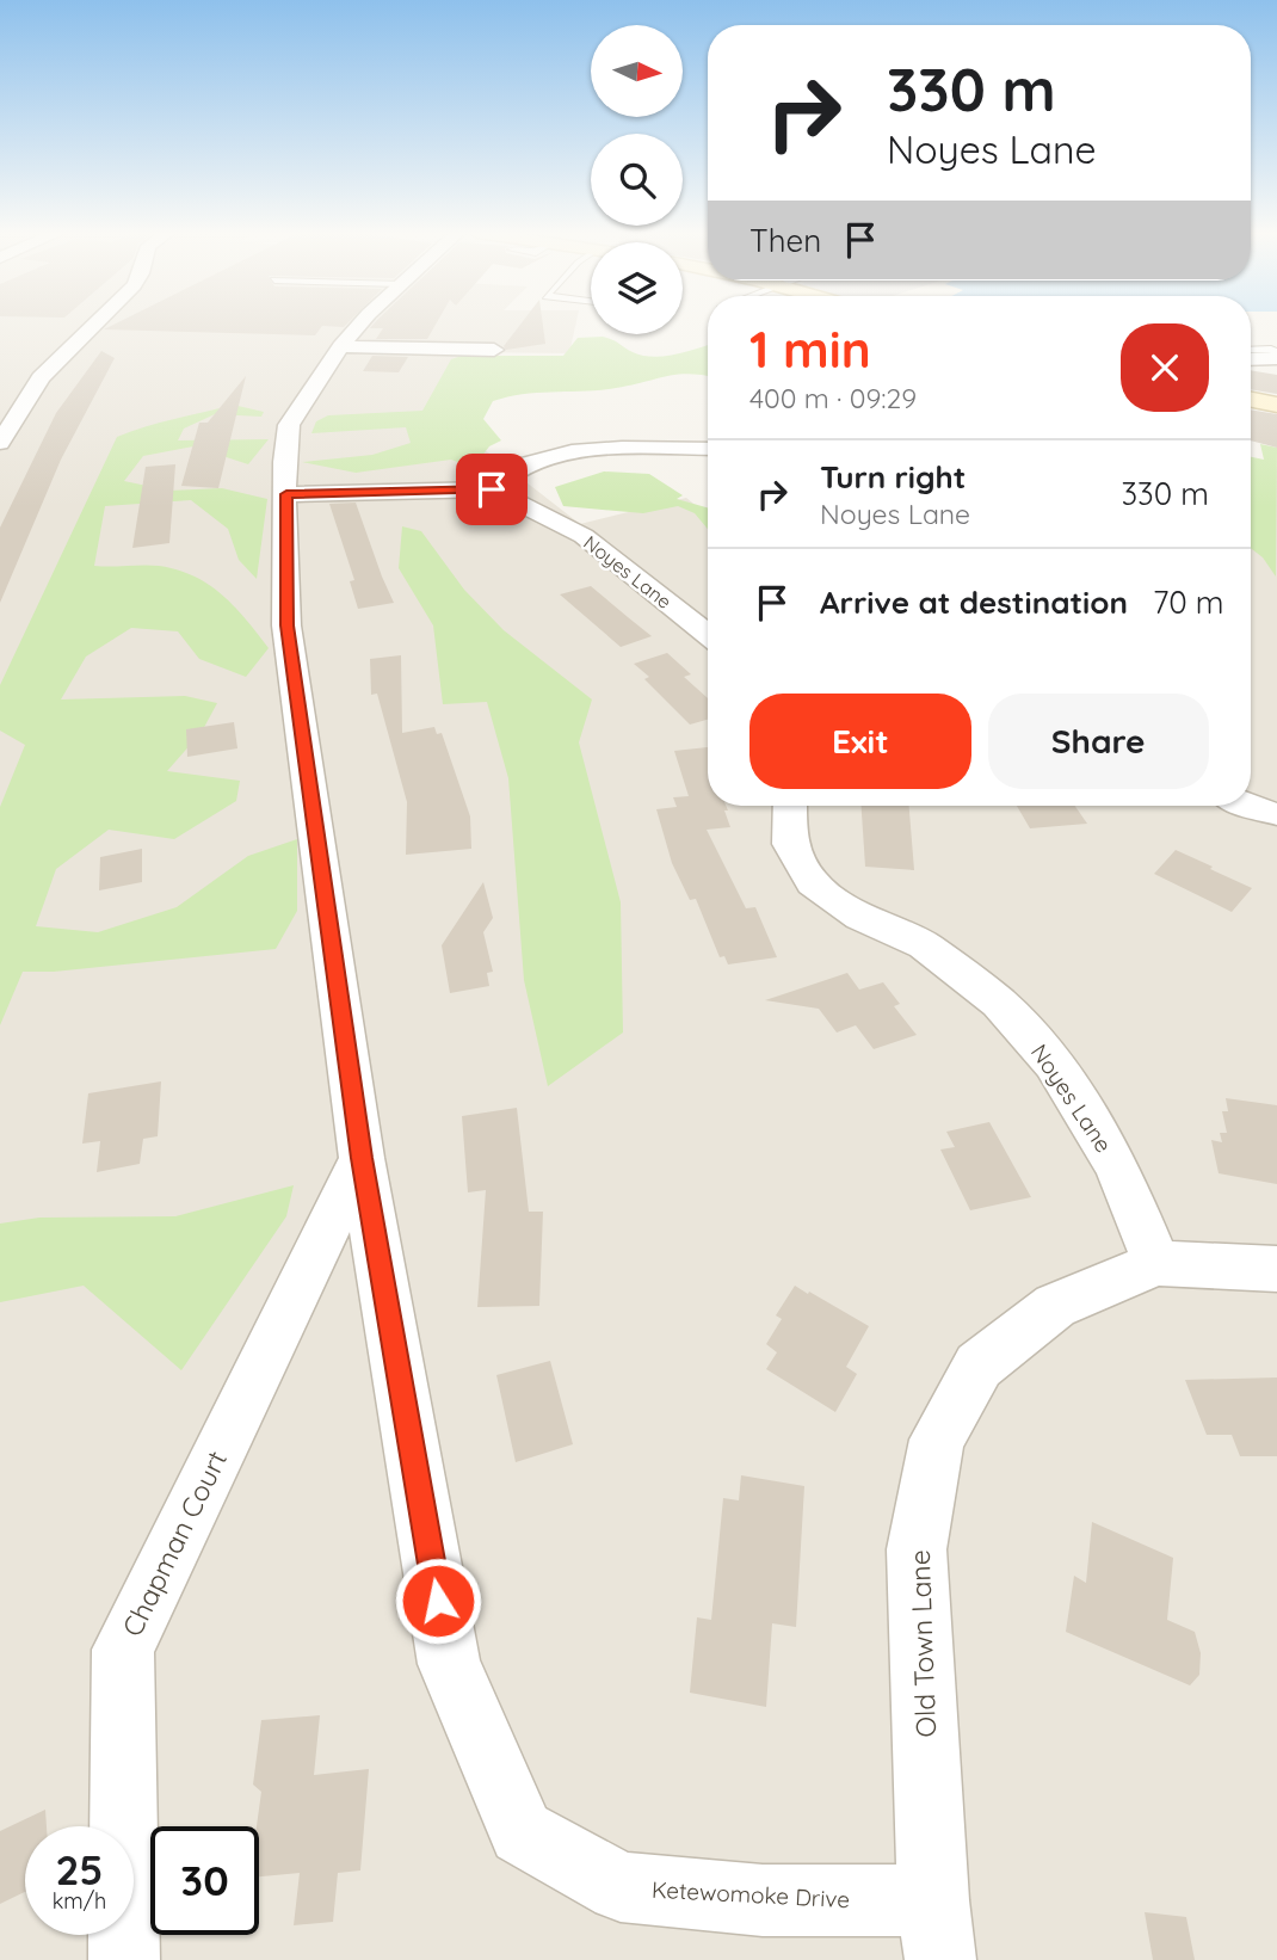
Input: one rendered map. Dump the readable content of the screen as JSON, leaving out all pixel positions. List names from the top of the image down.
{
  "streets": {
    "street": [
      "Noyes Lane",
      "Chapman Court",
      "Old Town Lane",
      "Ketewomoke Drive"
    ]
  },
  "crossings": [
    ["Noyes Lane", "Old Town Lane"],
    ["Noyes Lane", "Ketewomoke Drive"],
    ["Chapman Court", "Ketewomoke Drive"],
    ["Old Town Lane", "Ketewomoke Drive"]
  ],
  "north": "right",
  "page": {
    "turn": ["330 m", "Noyes Lane"],
    "then": "Then",
    "heading": ["1 min", "400 m · 09:29"],
    "list": [
      {
        "name": "Turn right",
        "note": "Noyes Lane",
        "value": "330 m"
      },
      {
        "name": "Arrive at destination",
        "value": "70 m"
      }
    ],
    "buttons": ["Exit", "Share"],
    "speed": "25 km/h",
    "limit": "30"
  }
}
